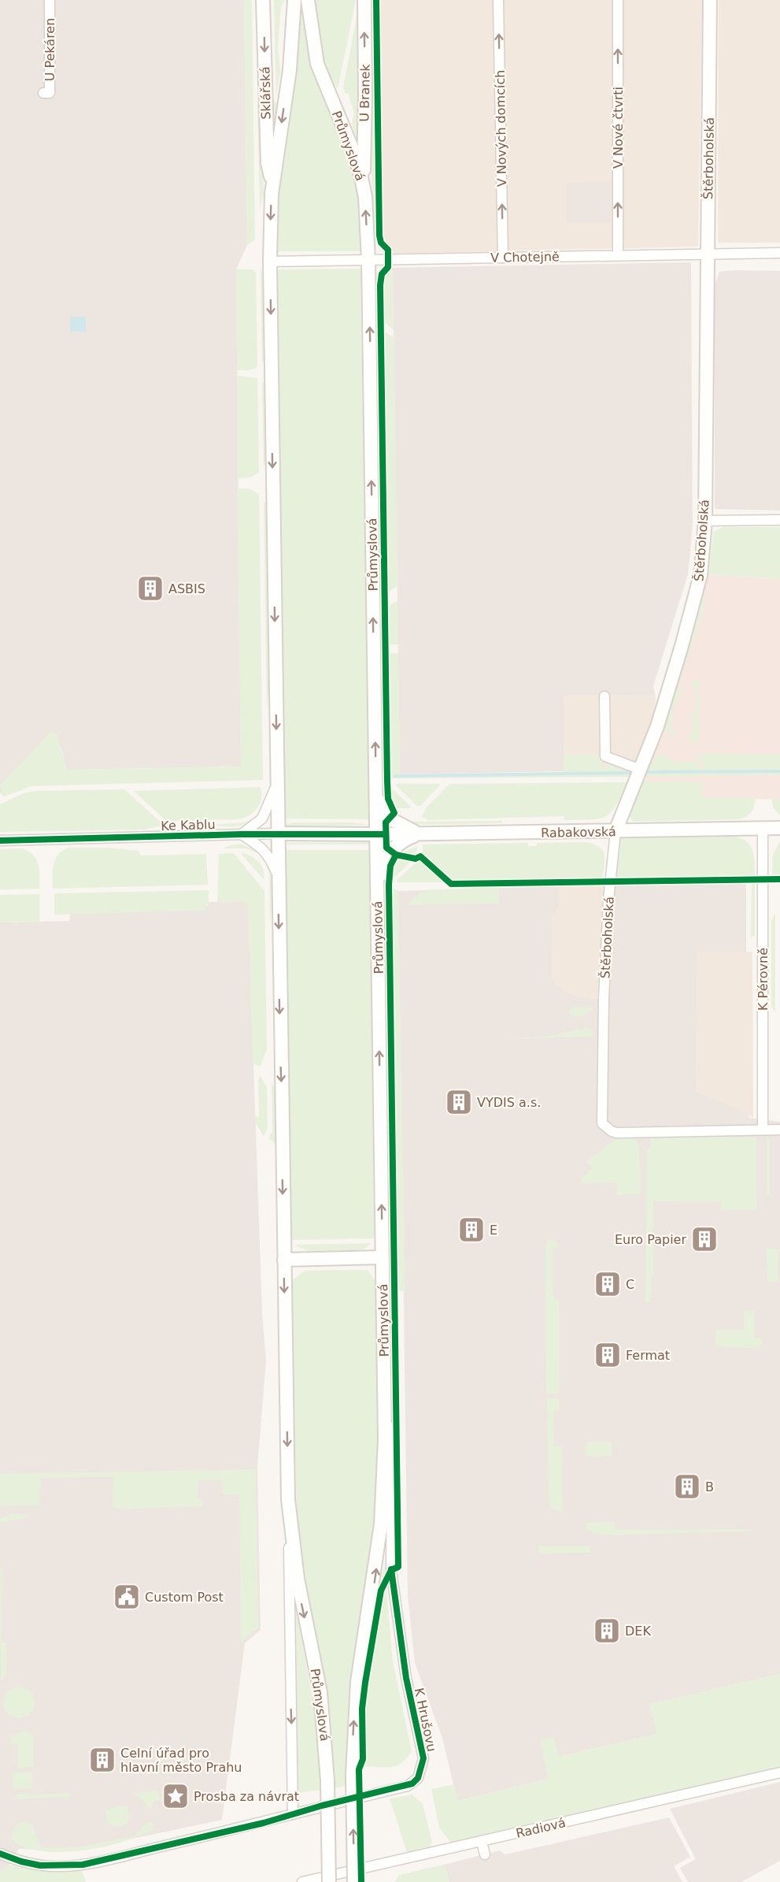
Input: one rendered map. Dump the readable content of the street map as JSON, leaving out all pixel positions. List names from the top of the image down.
{
  "streets": {
    "main road": [
      "Sklářská",
      "U Branek",
      "Průmyslová",
      "Štěrboholská",
      "Ke Kablu",
      "Rabakovská"
    ],
    "street": [
      "U Pekáren",
      "V Nové čtvrti",
      "V Nových domcích",
      "V Chotejně",
      "K Pérovně",
      "K Hrušovu",
      "Radiová"
    ]
  },
  "crossings": [
    ["Sklářská", "Průmyslová"],
    ["U Branek", "Průmyslová"],
    ["V Nové čtvrti", "V Chotejně"],
    ["V Nových domcích", "V Chotejně"],
    ["Průmyslová", "V Chotejně"],
    ["Průmyslová", "Ke Kablu"],
    ["Průmyslová", "Rabakovská"],
    ["Průmyslová", "K Hrušovu"],
    ["Štěrboholská", "V Chotejně"],
    ["Štěrboholská", "Rabakovská"],
    ["Štěrboholská", "K Pérovně"],
    ["Ke Kablu", "Rabakovská"],
    ["Rabakovská", "K Pérovně"]
  ],
  "one_way": [
    "Sklářská",
    "U Branek",
    "V Nové čtvrti",
    "V Nových domcích"
  ],
  "places": {
    "building": [
      "ASBIS",
      "VYDIS a.s.",
      "E",
      "Euro Papier",
      "C",
      "Fermat",
      "B",
      "DEK",
      "Celní úřad pro hlavní město Prahu"
    ],
    "public building": ["Custom Post"],
    "place": ["Prosba za návrat"]
  }
}
